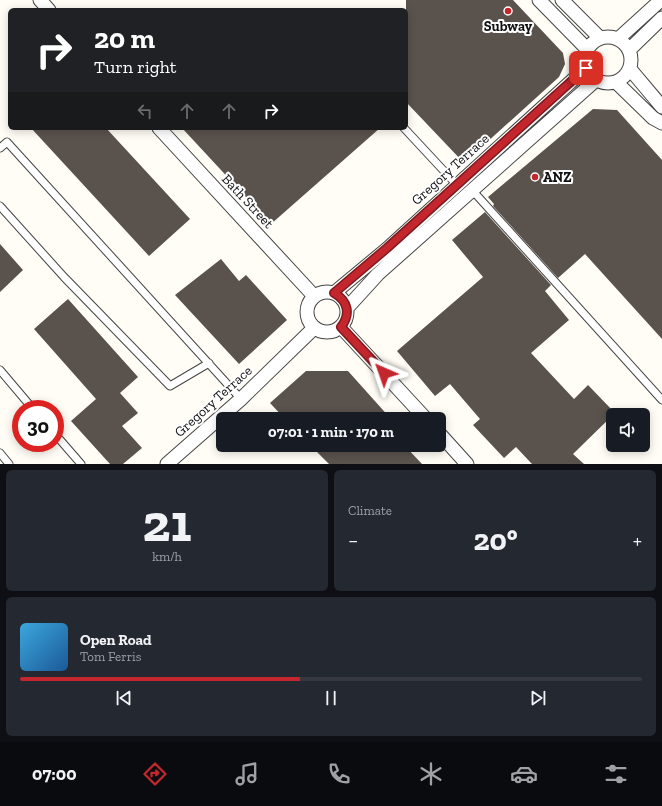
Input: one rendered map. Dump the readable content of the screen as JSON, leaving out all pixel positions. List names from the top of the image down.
{
  "streets": {
    "street": ["Gregory Terrace", "Bath Street"]
  },
  "crossings": [
    ["Gregory Terrace", "Bath Street"]
  ],
  "places": ["Subway", "ANZ"],
  "page": {
    "turn": ["20 m", "Turn right"],
    "limit": "30",
    "trip": "07:01 · 1 min · 170 m",
    "tile": [
      ["21", "km/h"],
      "Climate"
    ],
    "heat": ["−", "20°", "+"],
    "song": ["Open Road", "Tom Ferris"],
    "tabs": "07:00"
  }
}
